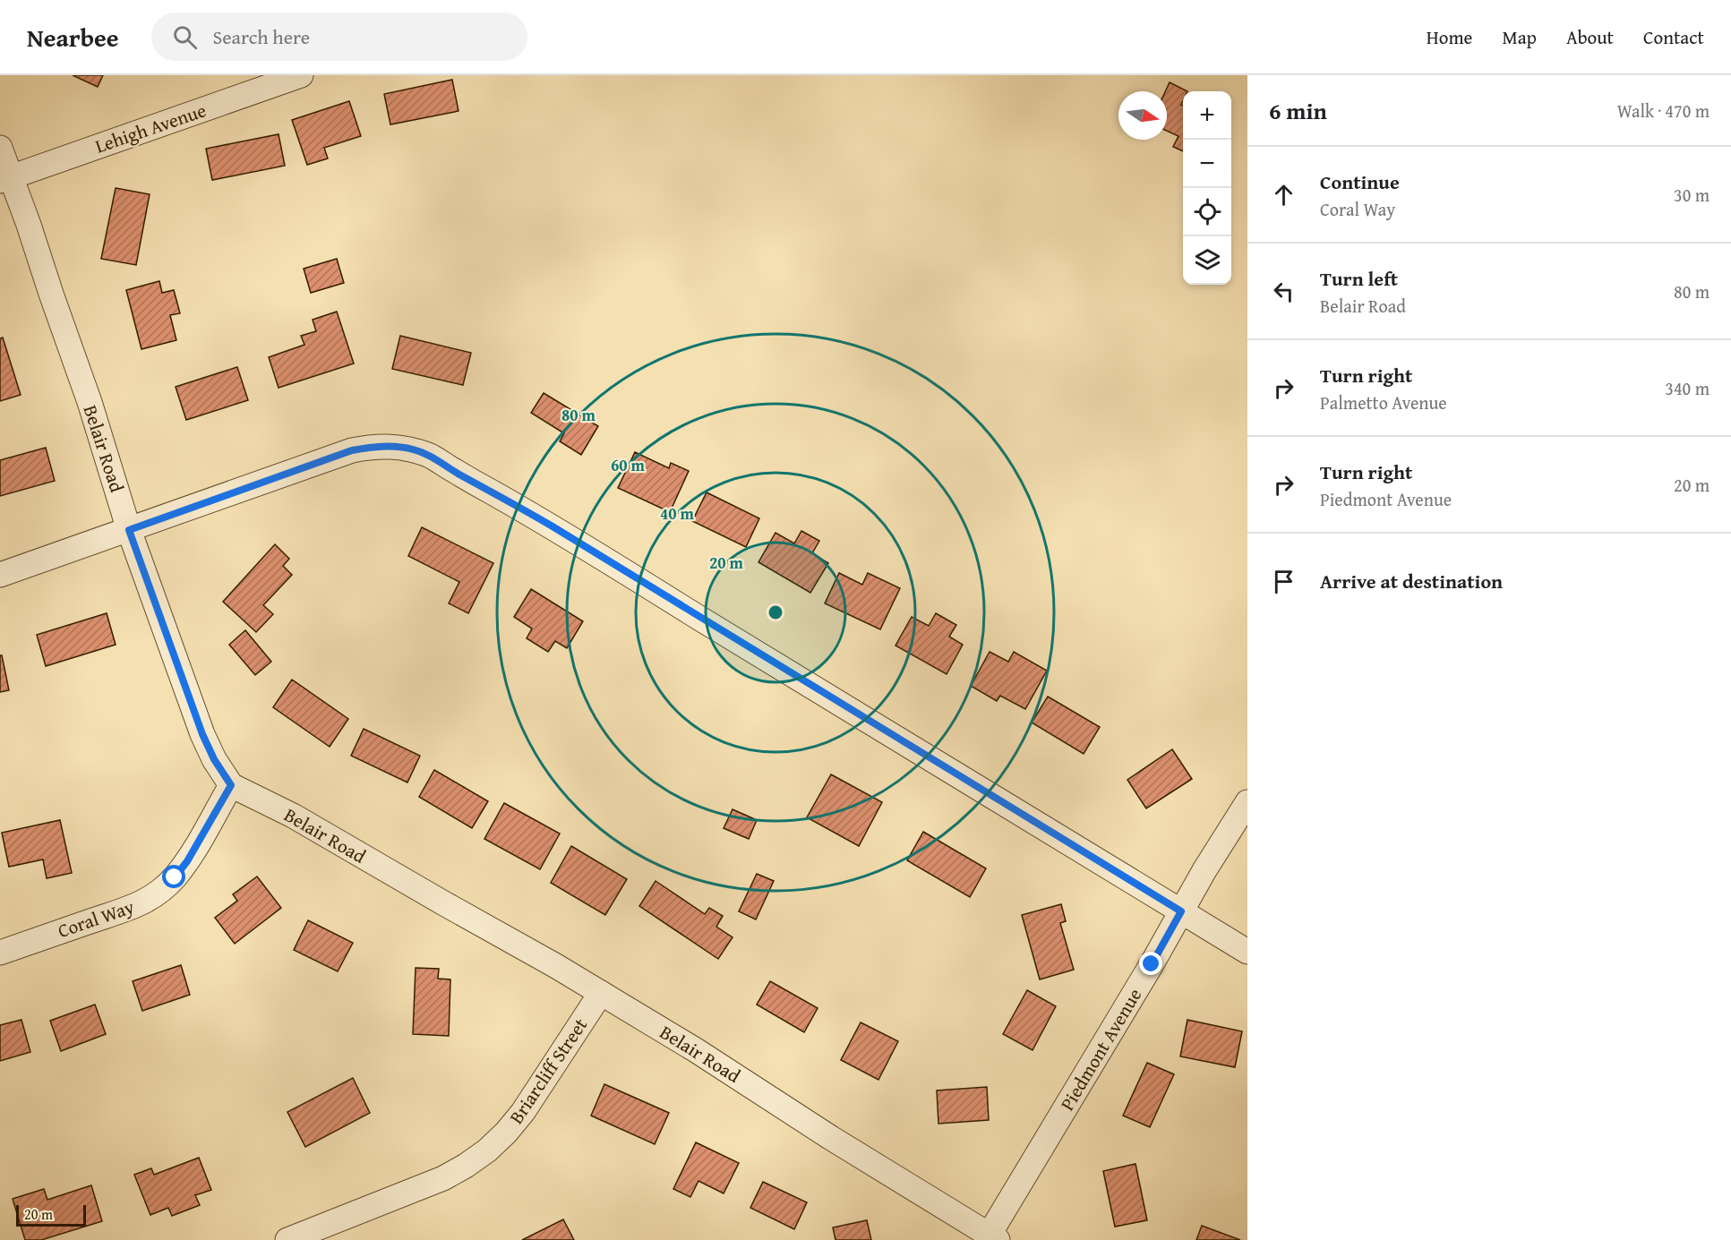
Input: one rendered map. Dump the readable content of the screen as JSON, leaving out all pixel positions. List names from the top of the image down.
{
  "streets": {
    "street": [
      "Lehigh Avenue",
      "Belair Road",
      "Coral Way",
      "Piedmont Avenue",
      "Briarcliff Street"
    ]
  },
  "crossings": [
    ["Lehigh Avenue", "Belair Road"],
    ["Belair Road", "Coral Way"],
    ["Belair Road", "Piedmont Avenue"],
    ["Belair Road", "Briarcliff Street"]
  ],
  "scale_bar": "20 m",
  "north": "right",
  "page": {
    "header": "Nearbee",
    "search": "Search here",
    "nav": [
      "Home",
      "Map",
      "About",
      "Contact"
    ],
    "heading": ["6 min", "Walk · 470 m"],
    "map_buttons": ["+", "−"],
    "list": [
      ["Continue", "Coral Way", "30 m"],
      ["Turn left", "Belair Road", "80 m"],
      ["Turn right", "Palmetto Avenue", "340 m"],
      ["Turn right", "Piedmont Avenue", "20 m"],
      "Arrive at destination"
    ],
    "scale": "20 m"
  },
  "rings": [
    "80 m",
    "60 m",
    "40 m",
    "20 m"
  ]
}
